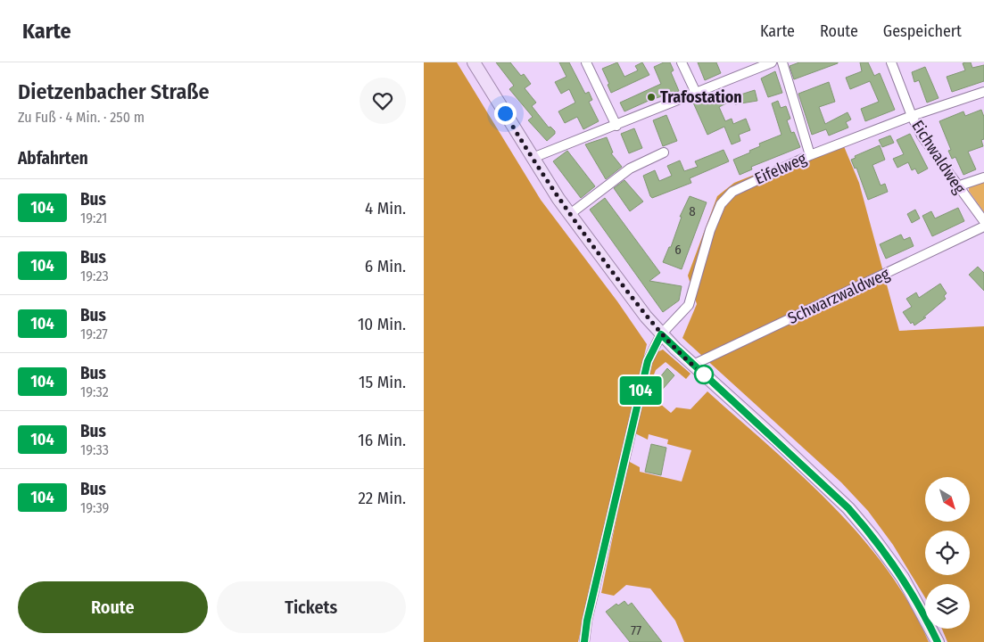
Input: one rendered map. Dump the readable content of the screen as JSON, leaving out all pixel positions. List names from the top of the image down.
{
  "streets": {
    "street": ["Eichwaldweg", "Eifelweg", "Schwarzwaldweg"]
  },
  "crossings": [
    ["Eichwaldweg", "Eifelweg"]
  ],
  "places": ["Trafostation"],
  "lines": ["bus line 104"],
  "house_numbers": ["8", "6", "77"],
  "north": "bottom right",
  "page": {
    "header": "Karte",
    "nav": ["Karte", "Route", "Gespeichert"],
    "heading": [
      ["Dietzenbacher Straße", "Zu Fuß · 4 Min. · 250 m"],
      "Abfahrten"
    ],
    "on_map": "104",
    "list": [
      {
        "mark": "104",
        "name": "Bus",
        "note": "19:21",
        "value": "4 Min."
      },
      {
        "mark": "104",
        "name": "Bus",
        "note": "19:23",
        "value": "6 Min."
      },
      {
        "mark": "104",
        "name": "Bus",
        "note": "19:27",
        "value": "10 Min."
      },
      {
        "mark": "104",
        "name": "Bus",
        "note": "19:32",
        "value": "15 Min."
      },
      {
        "mark": "104",
        "name": "Bus",
        "note": "19:33",
        "value": "16 Min."
      },
      {
        "mark": "104",
        "name": "Bus",
        "note": "19:39",
        "value": "22 Min."
      }
    ],
    "buttons": ["Route", "Tickets"]
  }
}
